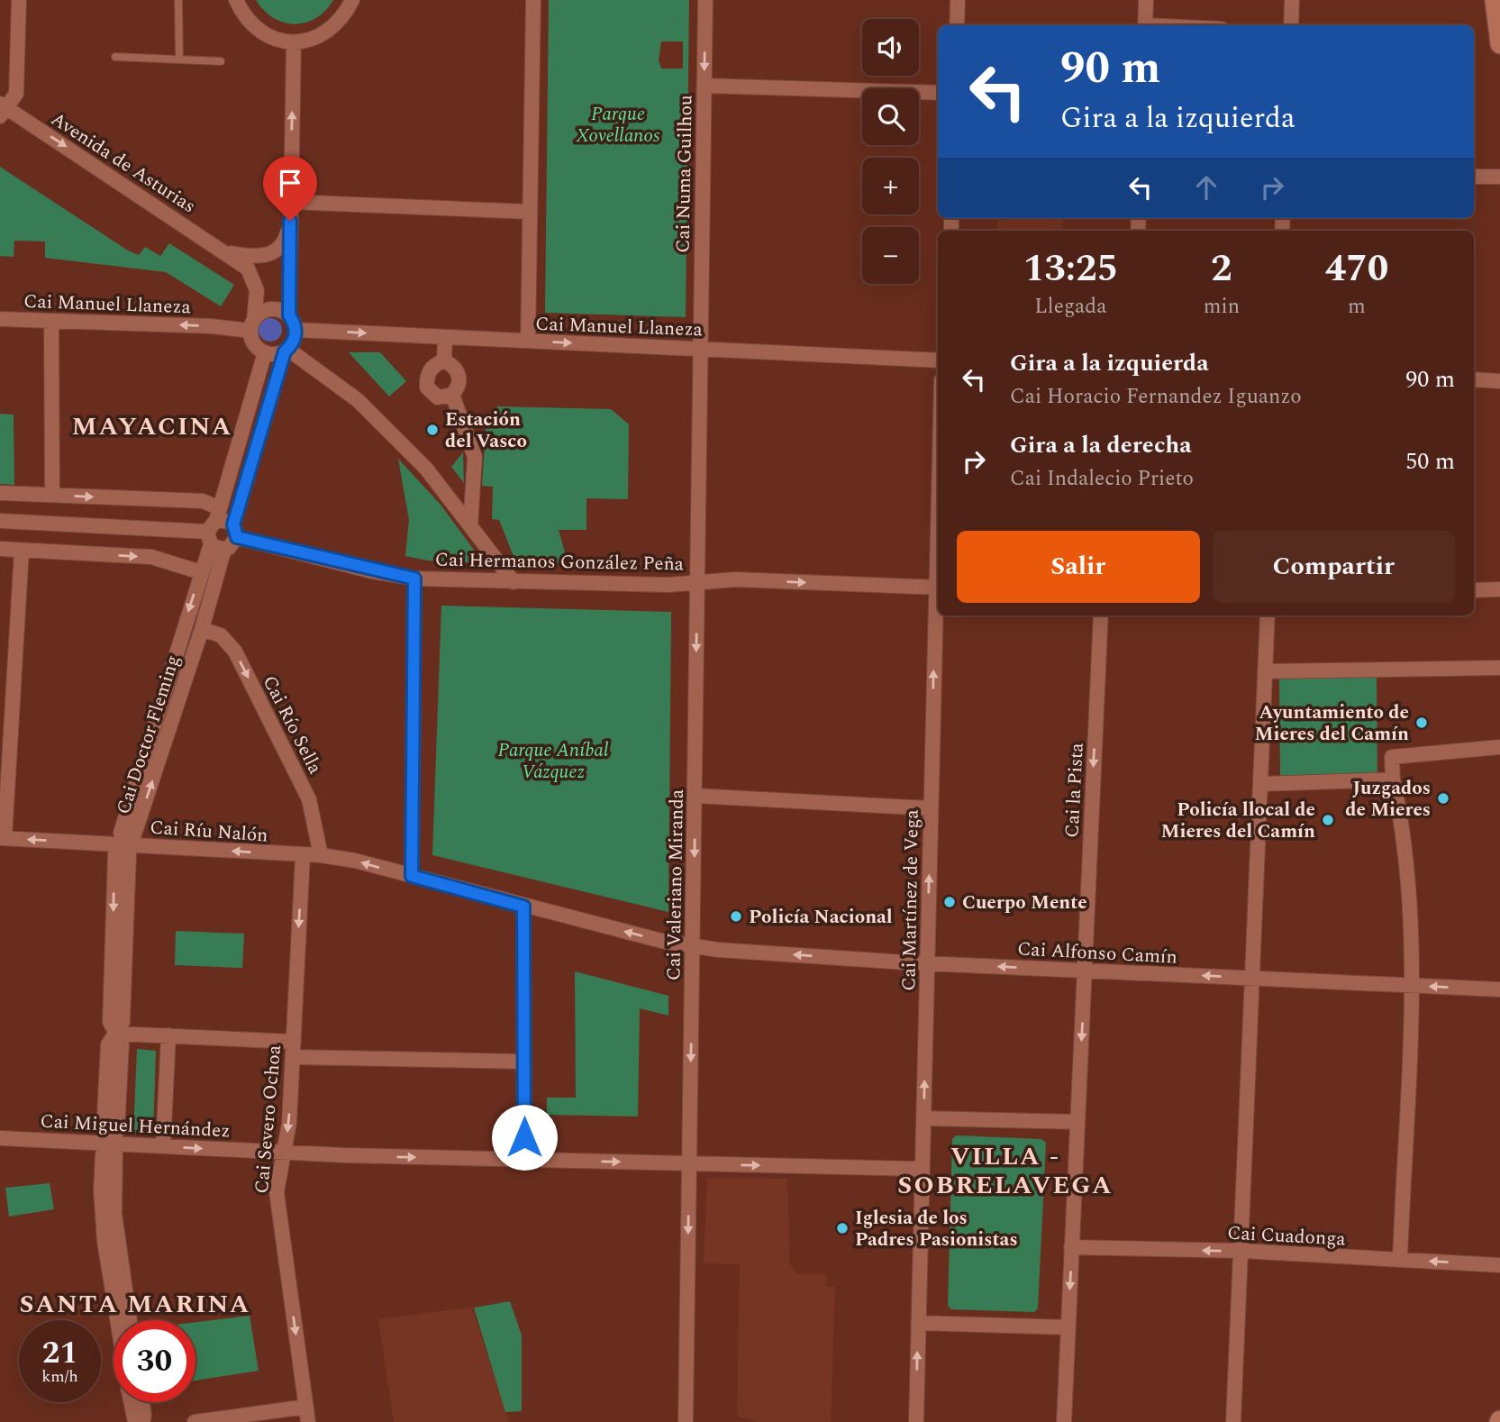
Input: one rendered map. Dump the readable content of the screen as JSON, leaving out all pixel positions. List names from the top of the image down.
{
  "streets": {
    "street": [
      "Avenida de Asturias",
      "Cai Numa Guilhou",
      "Cai Manuel Llaneza",
      "Cai Hermanos González Peña",
      "Cai Río Sella",
      "Cai Doctor Fleming",
      "Cai la Pista",
      "Cai Ríu Nalón",
      "Cai Valeriano Miranda",
      "Cai Martínez de Vega",
      "Cai Alfonso Camín",
      "Cai Severo Ochoa",
      "Cai Miguel Hernández",
      "Cai Cuadonga"
    ]
  },
  "crossings": [
    ["Avenida de Asturias", "Cai Manuel Llaneza"],
    ["Avenida de Asturias", "Cai Doctor Fleming"],
    ["Cai Numa Guilhou", "Cai Manuel Llaneza"],
    ["Cai Numa Guilhou", "Cai Valeriano Miranda"],
    ["Cai Manuel Llaneza", "Cai Doctor Fleming"],
    ["Cai Manuel Llaneza", "Cai Valeriano Miranda"],
    ["Cai Hermanos González Peña", "Cai Doctor Fleming"],
    ["Cai Hermanos González Peña", "Cai Valeriano Miranda"],
    ["Cai Río Sella", "Cai Doctor Fleming"],
    ["Cai Río Sella", "Cai Ríu Nalón"],
    ["Cai Doctor Fleming", "Cai Ríu Nalón"],
    ["Cai la Pista", "Cai Alfonso Camín"],
    ["Cai la Pista", "Cai Cuadonga"],
    ["Cai Ríu Nalón", "Cai Alfonso Camín"],
    ["Cai Ríu Nalón", "Cai Severo Ochoa"],
    ["Cai Valeriano Miranda", "Cai Alfonso Camín"],
    ["Cai Valeriano Miranda", "Cai Miguel Hernández"],
    ["Cai Martínez de Vega", "Cai Alfonso Camín"],
    ["Cai Martínez de Vega", "Cai Miguel Hernández"],
    ["Cai Severo Ochoa", "Cai Miguel Hernández"]
  ],
  "one_way": [
    "Avenida de Asturias",
    "Cai Río Sella",
    "Cai la Pista",
    "Cai Ríu Nalón",
    "Cai Valeriano Miranda",
    "Cai Martínez de Vega",
    "Cai Alfonso Camín",
    "Cai Severo Ochoa",
    "Cai Cuadonga"
  ],
  "districts": ["MAYACINA", "VILLA - SOBRELAVEGA", "SANTA MARINA"],
  "parks": ["Parque Xovellanos", "Parque Aníbal Vázquez"],
  "places": [
    "Estación del Vasco",
    "Ayuntamiento de Mieres del Camín",
    "Juzgados de Mieres",
    "Policía llocal de Mieres del Camín",
    "Cuerpo Mente",
    "Policía Nacional",
    "Iglesia de los Padres Pasionistas"
  ],
  "page": {
    "map_buttons": ["+", "−"],
    "turn": ["90 m", "Gira a la izquierda"],
    "eta": [
      "13:25",
      "Llegada",
      "2",
      "min",
      "470",
      "m"
    ],
    "list": [
      {
        "name": "Gira a la izquierda",
        "note": "Cai Horacio Fernandez Iguanzo",
        "value": "90 m"
      },
      {
        "name": "Gira a la derecha",
        "note": "Cai Indalecio Prieto",
        "value": "50 m"
      }
    ],
    "buttons": ["Salir", "Compartir"],
    "speed": "21 km/h",
    "limit": "30"
  }
}
